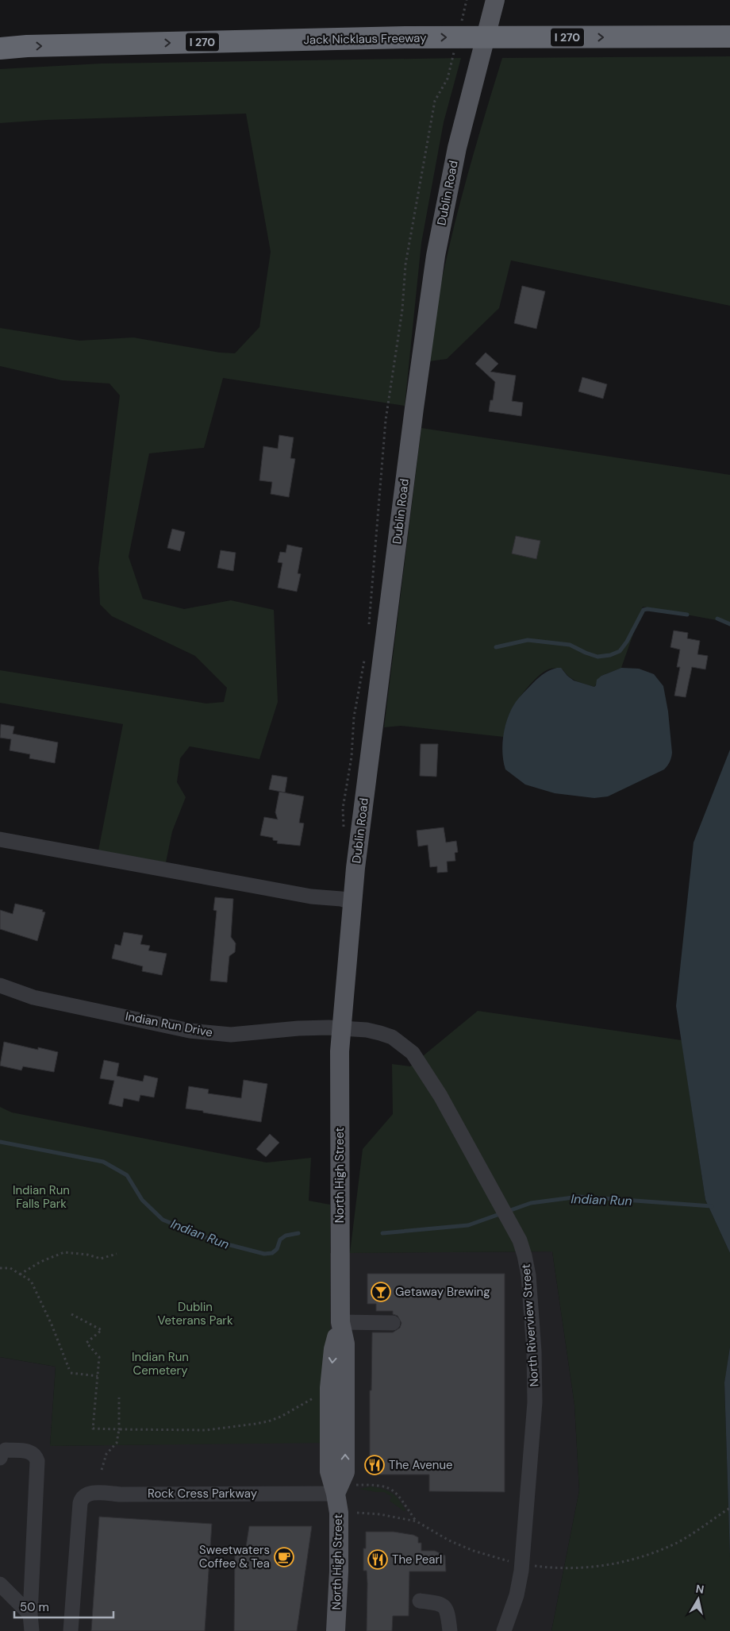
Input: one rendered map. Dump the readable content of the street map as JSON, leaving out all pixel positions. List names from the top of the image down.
{
  "streets": {
    "highway": ["I 270", "Jack Nicklaus Freeway"],
    "main road": ["Dublin Road", "North High Street"],
    "street": ["Indian Run Drive", "North Riverview Street", "Rock Cress Parkway"]
  },
  "crossings": [
    ["Dublin Road", "Indian Run Drive"],
    ["Dublin Road", "North High Street"],
    ["Dublin Road", "North Riverview Street"],
    ["Indian Run Drive", "North High Street"],
    ["Indian Run Drive", "North Riverview Street"],
    ["North High Street", "North Riverview Street"],
    ["North High Street", "Rock Cress Parkway"]
  ],
  "one_way": ["Jack Nicklaus Freeway"],
  "water": ["Indian Run"],
  "parks": ["Indian Run Falls Park", "Dublin Veterans Park", "Indian Run Cemetery"],
  "places": {
    "bar": ["Getaway Brewing"],
    "restaurant": ["The Avenue", "The Pearl"],
    "cafe": ["Sweetwaters Coffee & Tea"]
  },
  "scale_bar": "50 m",
  "north": "top"
}
